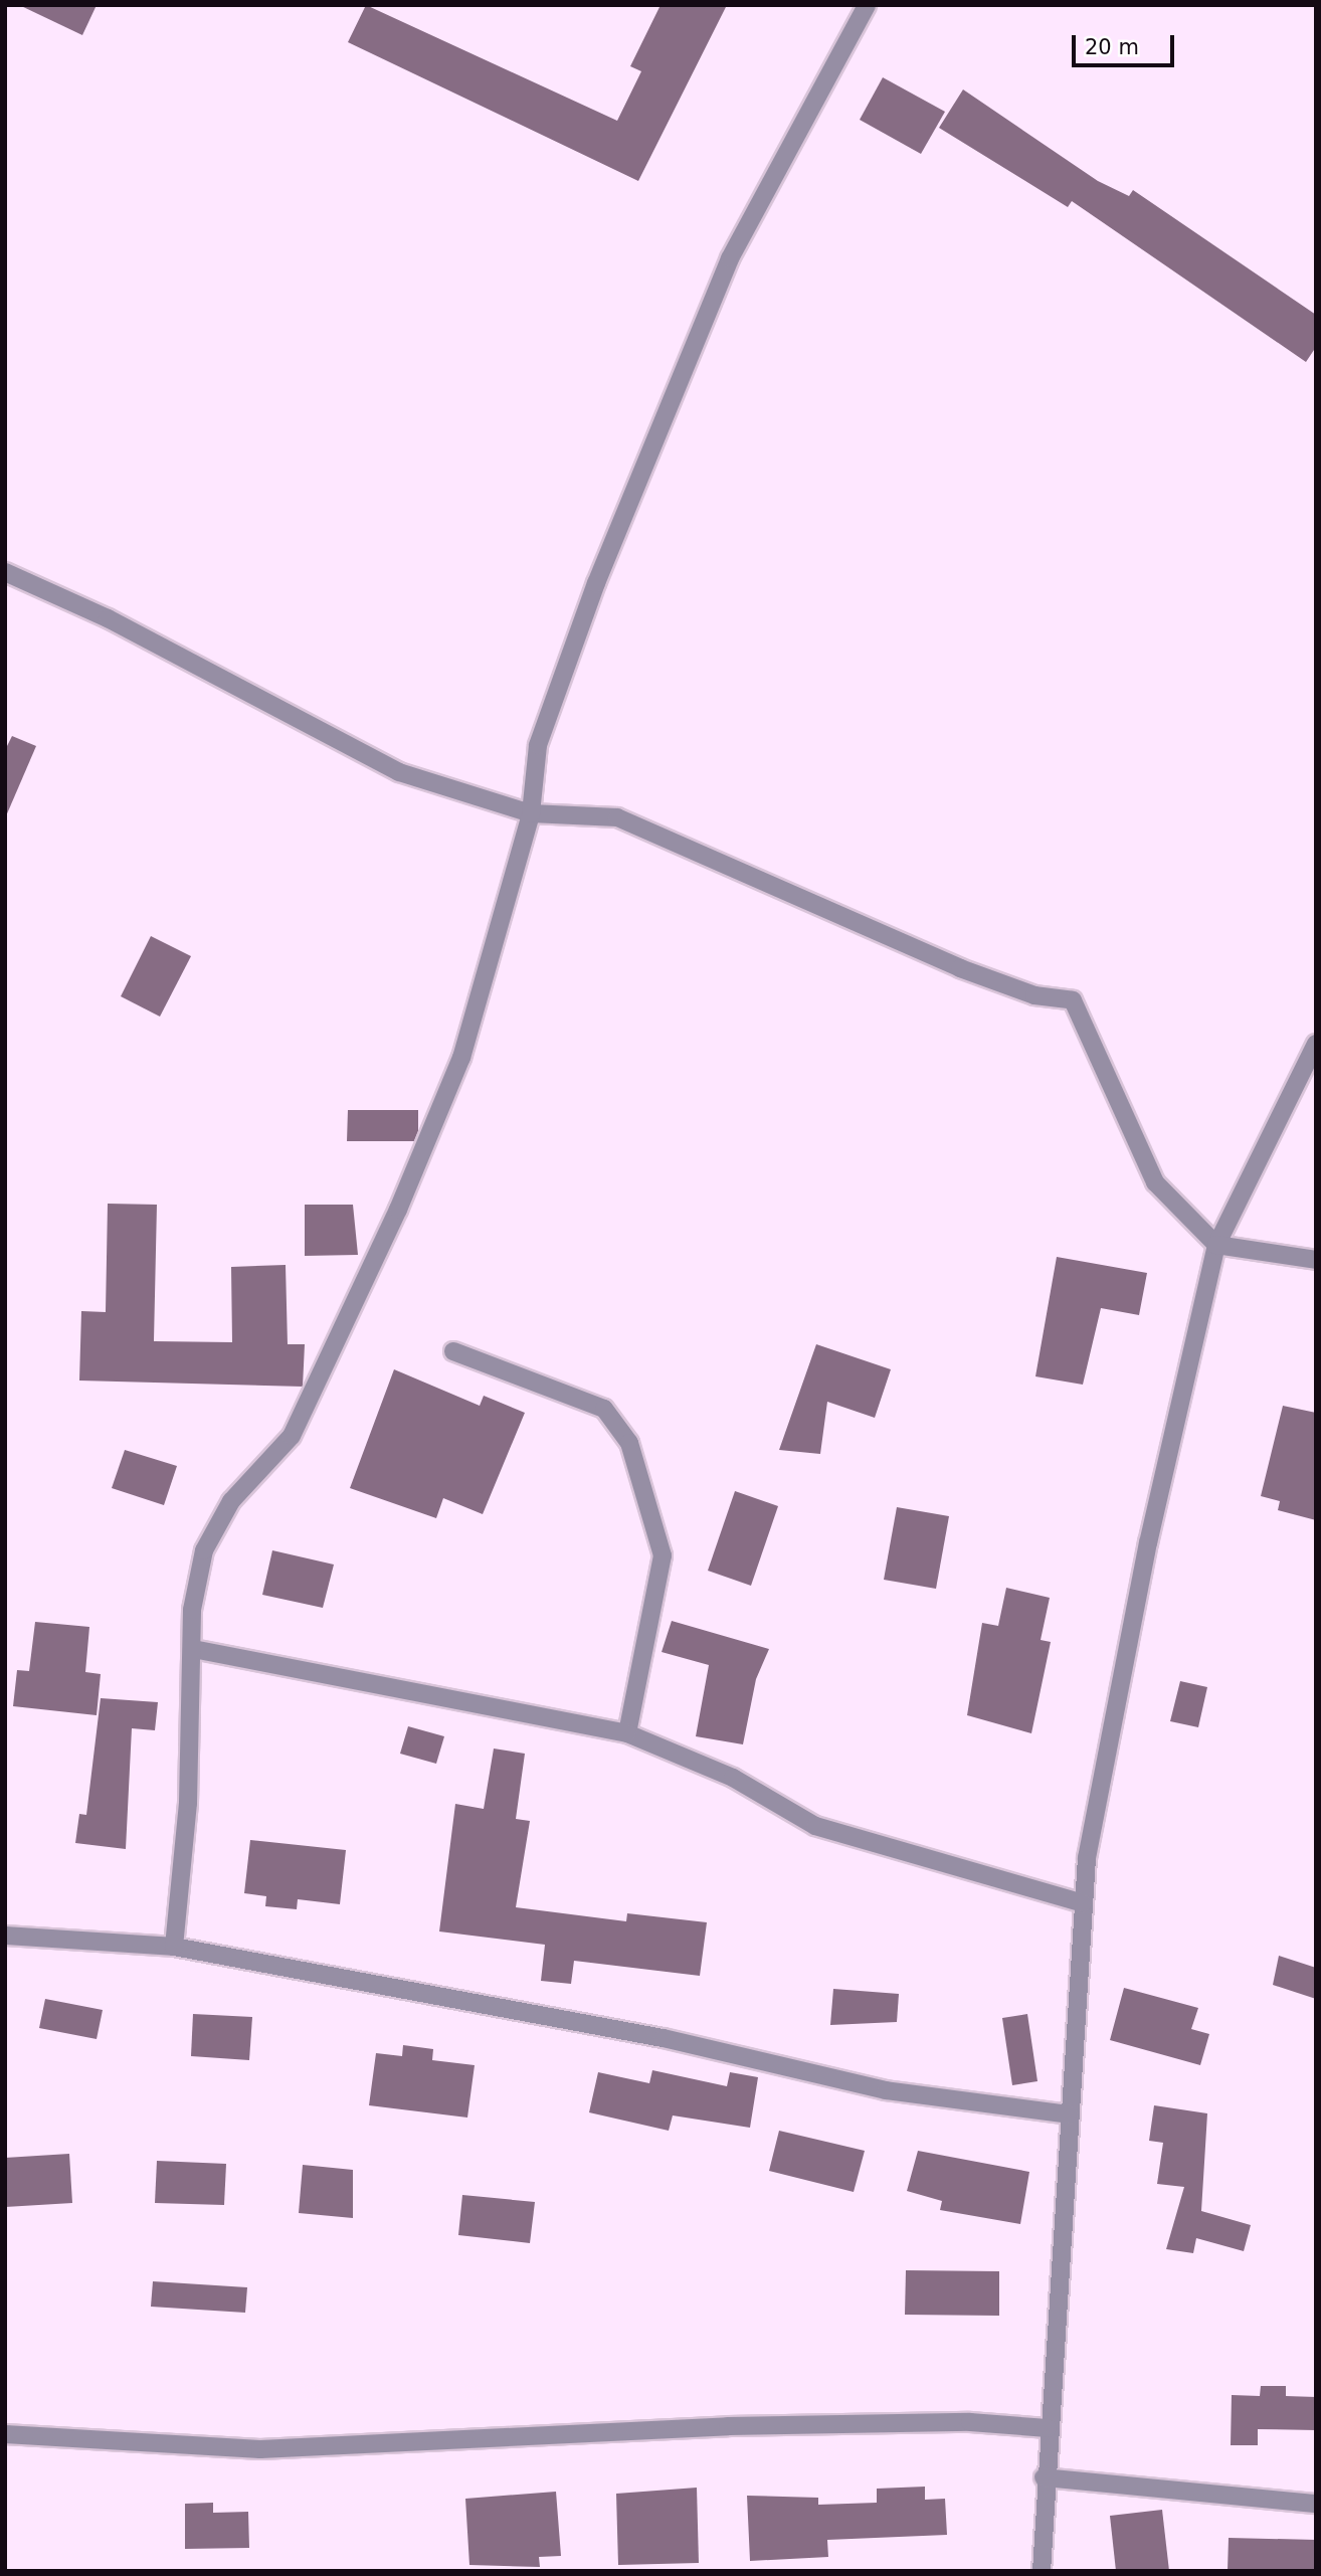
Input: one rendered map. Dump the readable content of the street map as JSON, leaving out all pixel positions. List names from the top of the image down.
{
  "scale_bar": "20 m"
}
